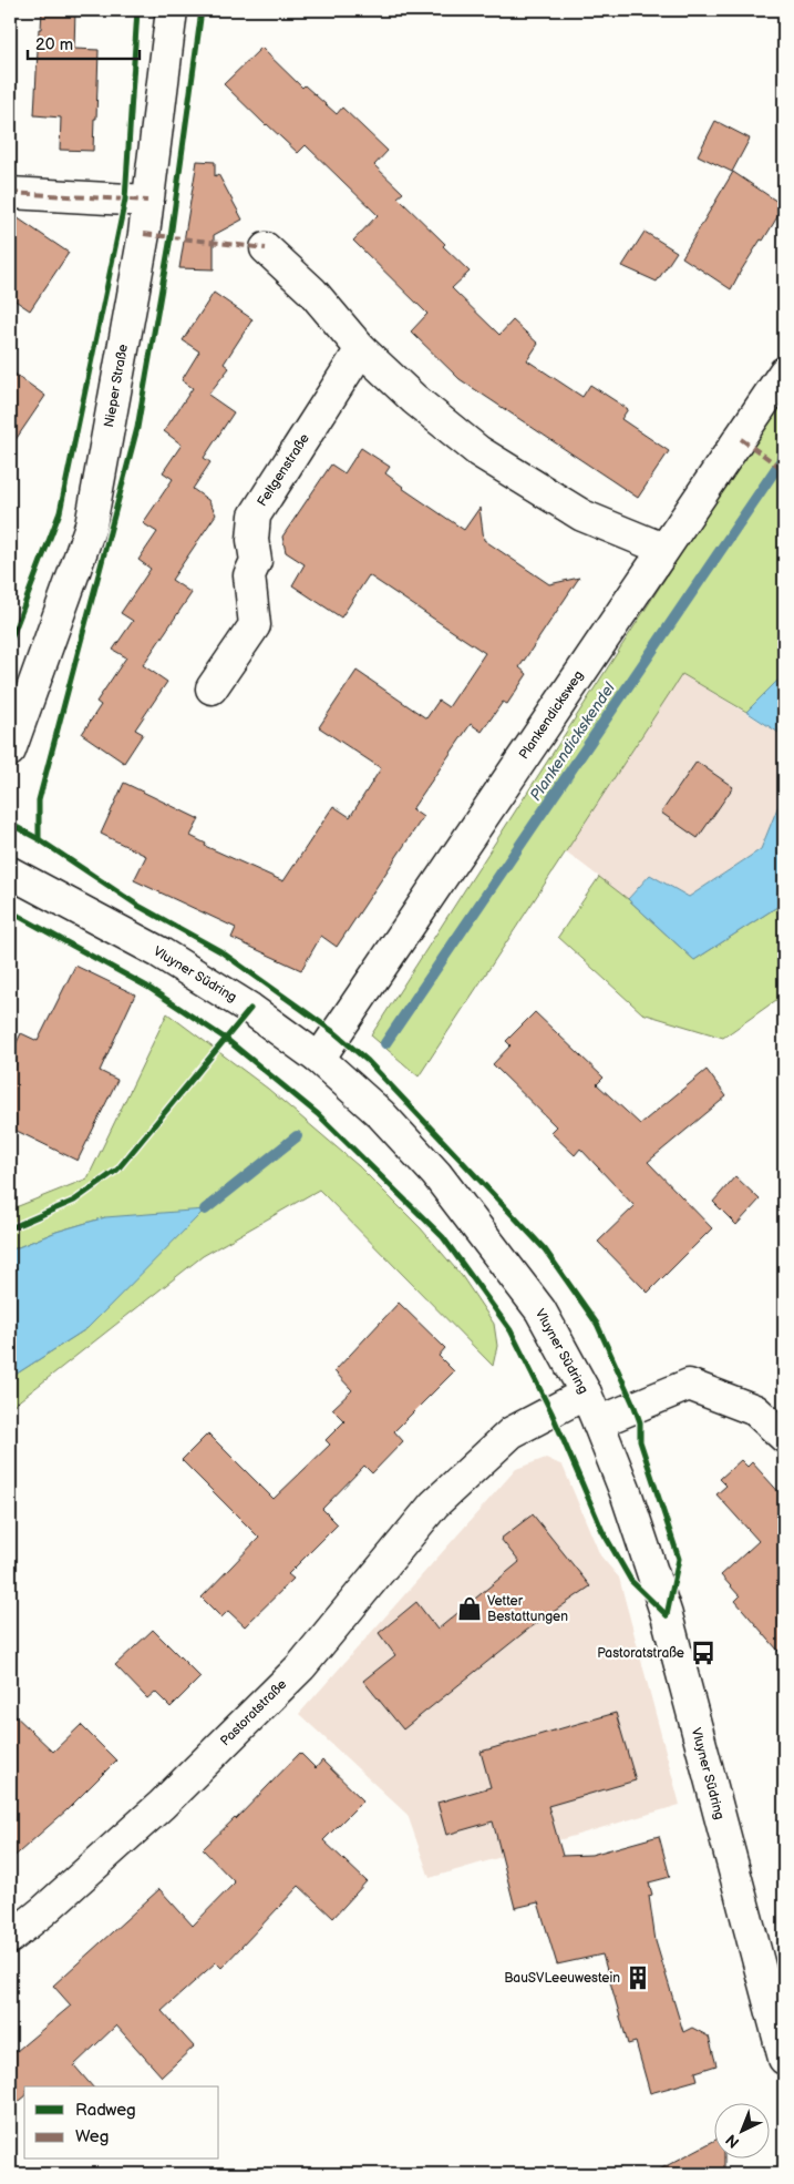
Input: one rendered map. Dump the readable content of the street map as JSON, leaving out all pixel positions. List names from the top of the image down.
{
  "streets": {
    "street": [
      "Nieper Straße",
      "Feltgenstraße",
      "Plankendicksweg",
      "Vluyner Südring",
      "Pastoratstraße"
    ]
  },
  "crossings": [
    ["Plankendicksweg", "Vluyner Südring"],
    ["Vluyner Südring", "Pastoratstraße"]
  ],
  "water": ["Plankendickskendel"],
  "places": {
    "shop": ["Vetter Bestattungen"],
    "bus stop": ["Pastoratstraße"],
    "building": ["BauSVLeeuwestein"]
  },
  "legend": ["Radweg", "Weg"],
  "scale_bar": "20 m",
  "north": "bottom left"
}
